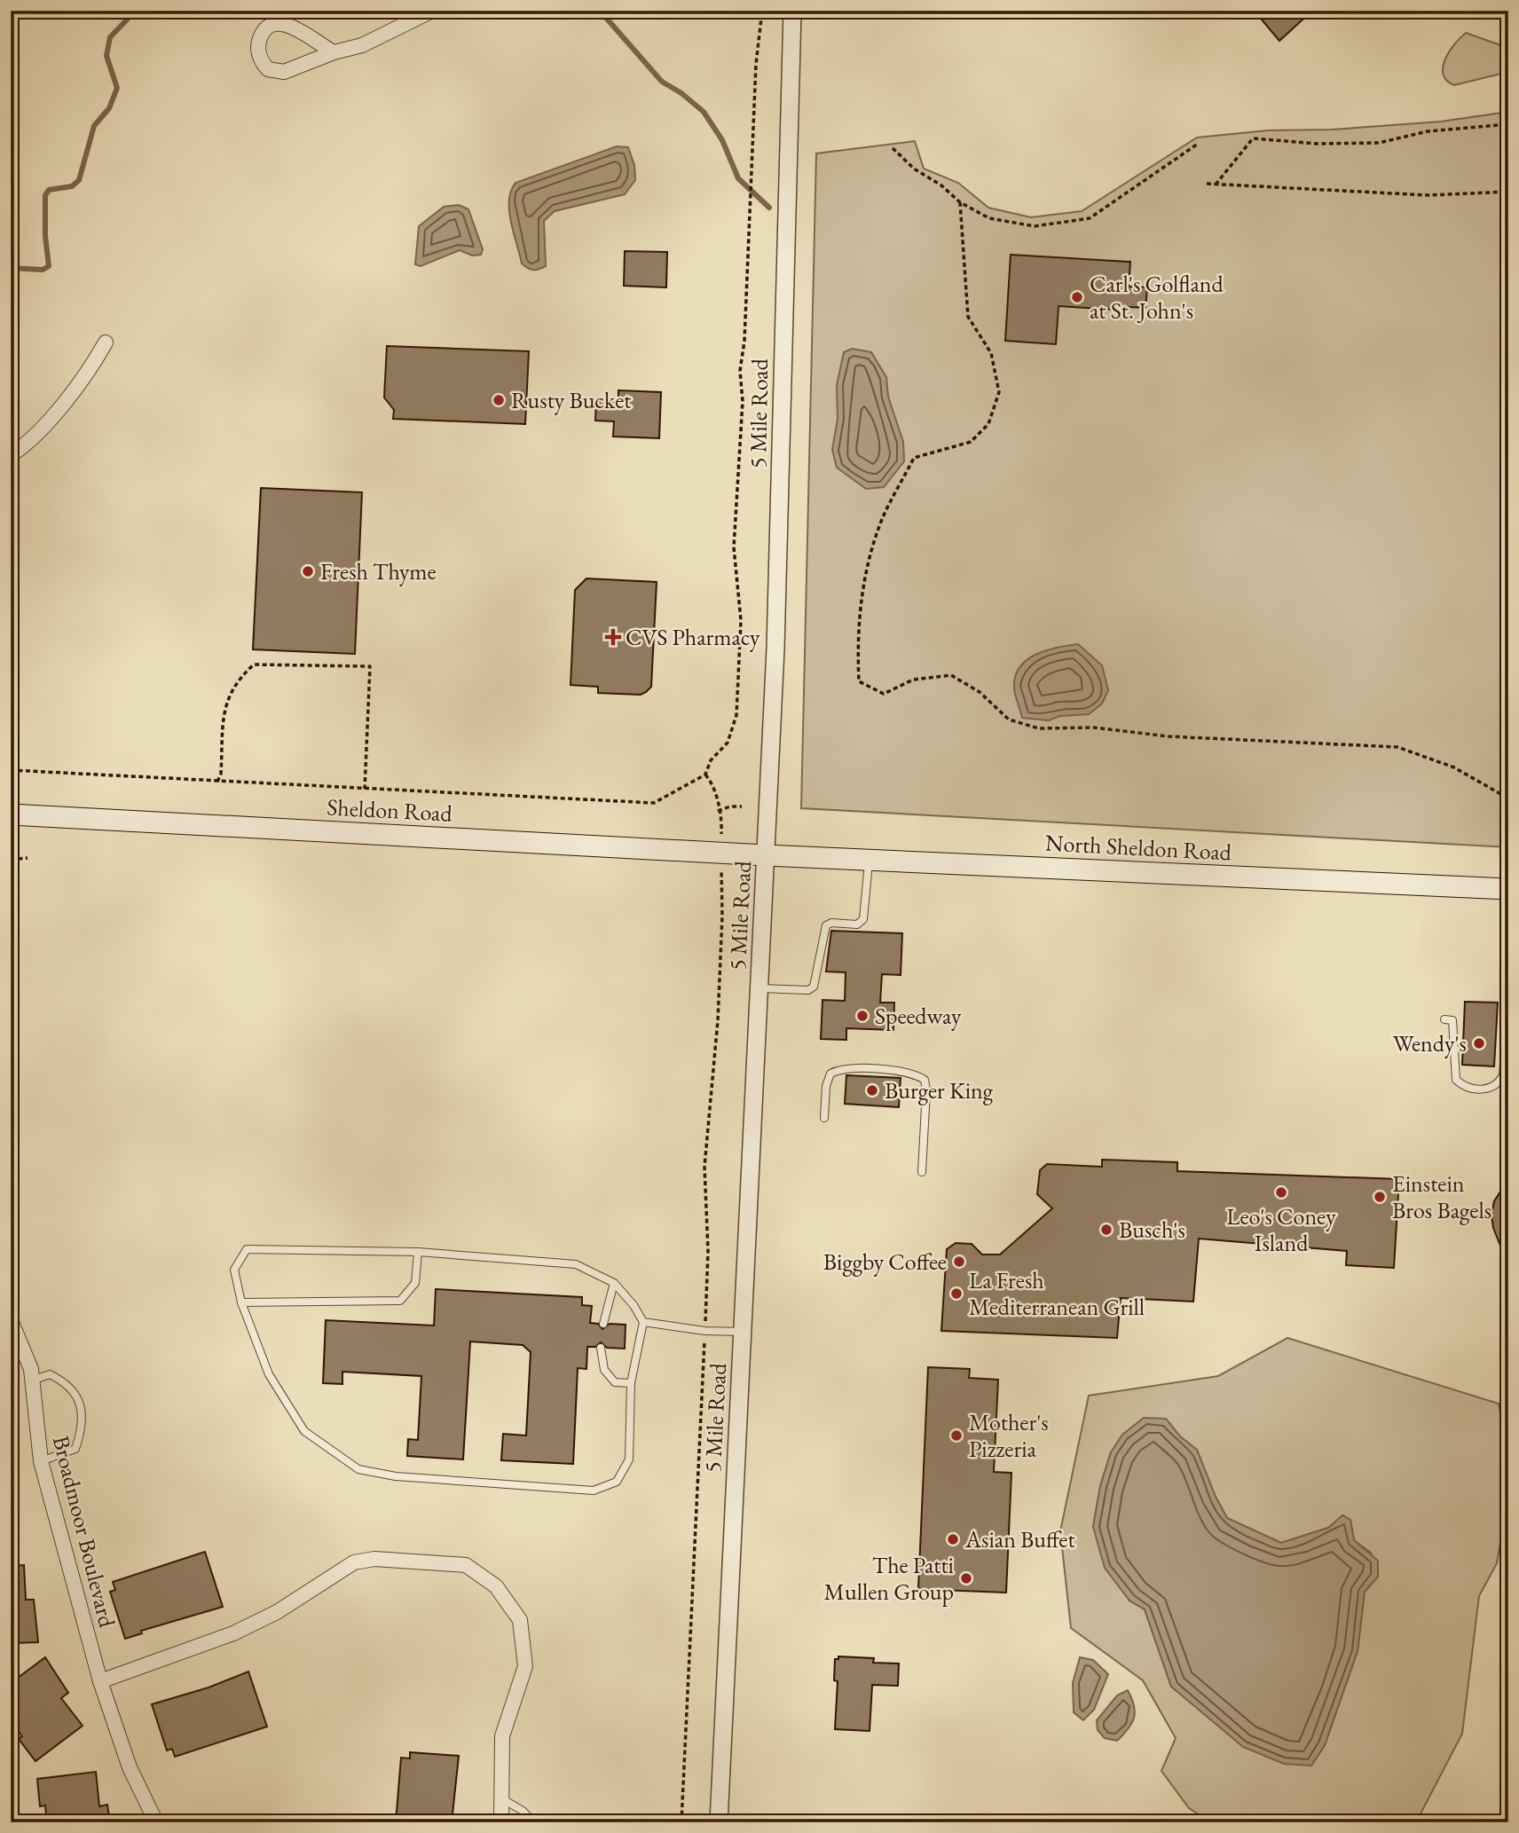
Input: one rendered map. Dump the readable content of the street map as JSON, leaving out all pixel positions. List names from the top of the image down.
{
  "streets": {
    "main road": ["Sheldon Road", "North Sheldon Road"],
    "street": ["5 Mile Road", "Broadmoor Boulevard"]
  },
  "crossings": [
    ["5 Mile Road", "Sheldon Road"],
    ["5 Mile Road", "North Sheldon Road"],
    ["Sheldon Road", "North Sheldon Road"]
  ],
  "places": {
    "other": [
      "Carl's Golfland at St. John's",
      "Rusty Bucket",
      "Fresh Thyme",
      "Speedway",
      "Wendy's",
      "Burger King",
      "Leo's Coney Island",
      "Einstein Bros Bagels",
      "Busch's",
      "Biggby Coffee",
      "La Fresh Mediterranean Grill",
      "Mother's Pizzeria",
      "Asian Buffet",
      "The Patti Mullen Group"
    ],
    "health": ["CVS Pharmacy"]
  }
}
